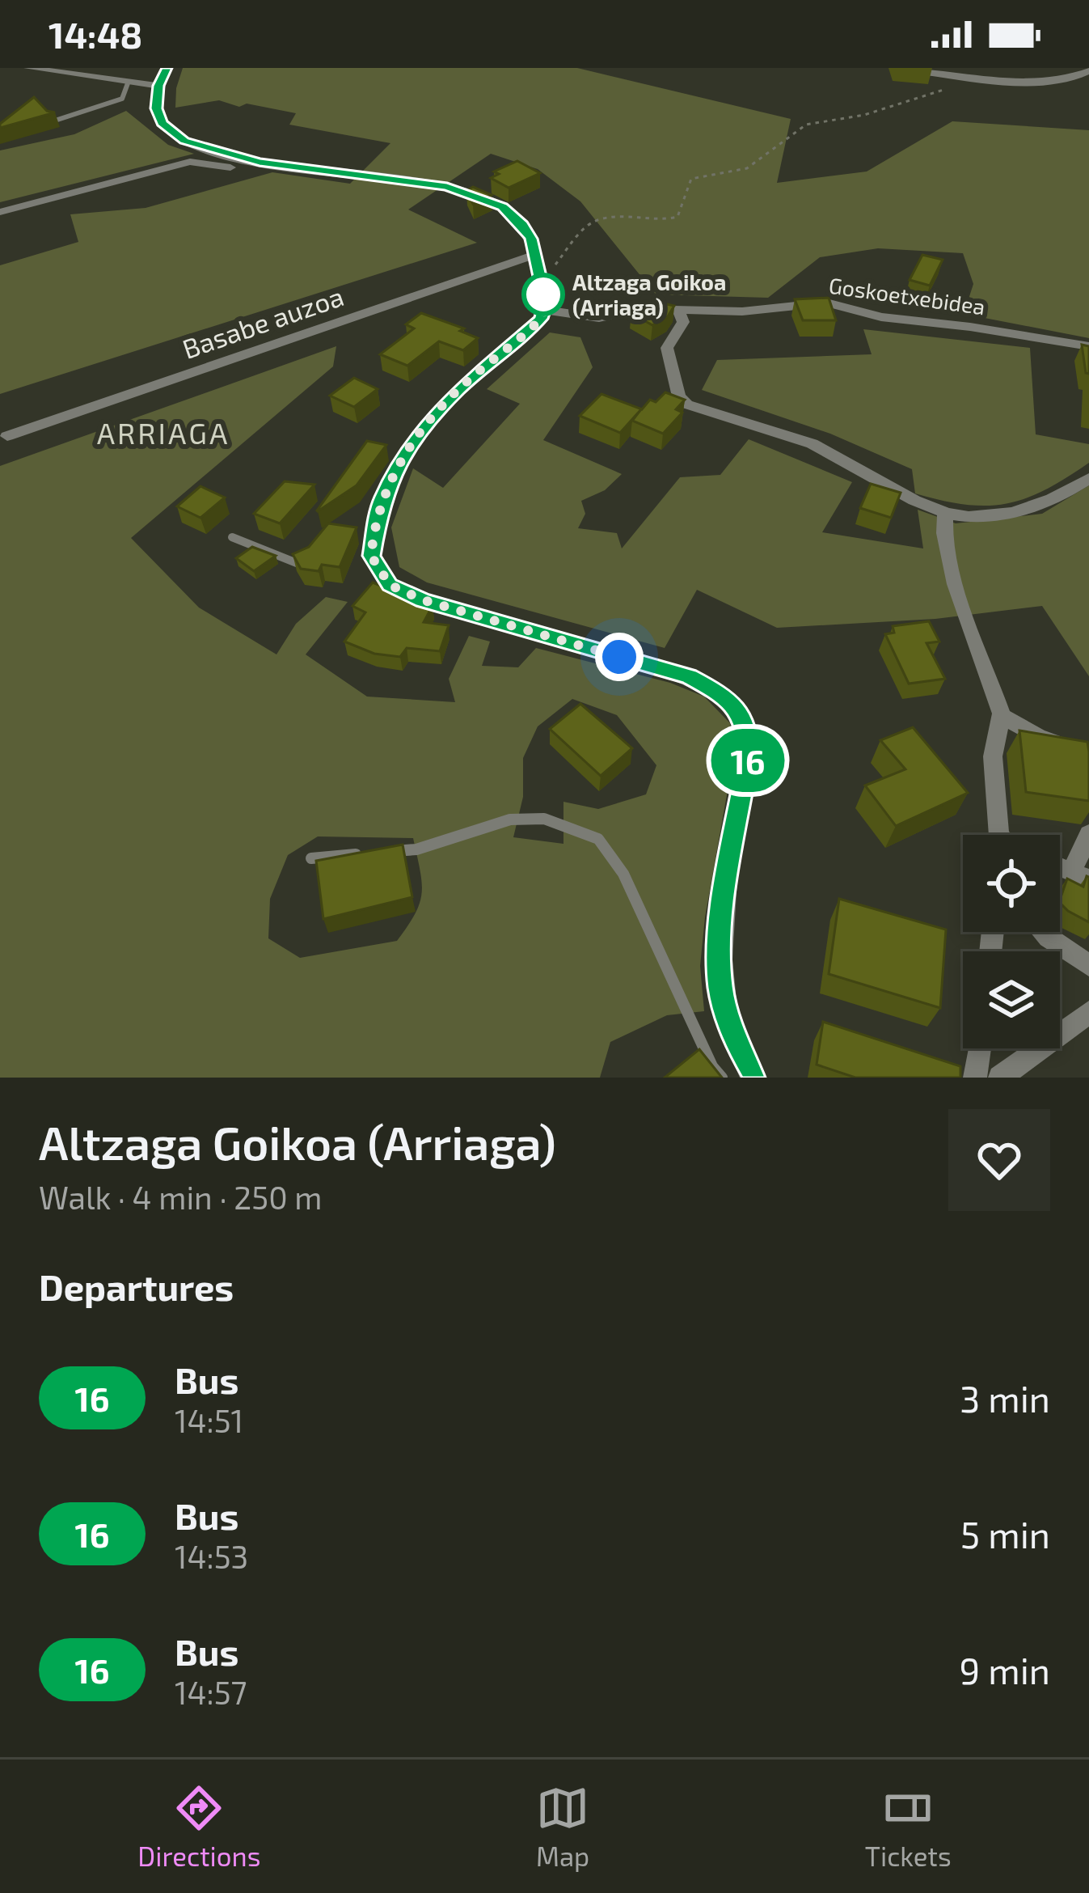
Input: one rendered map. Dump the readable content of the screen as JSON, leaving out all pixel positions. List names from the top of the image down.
{
  "streets": {
    "street": ["Goskoetxebidea", "Basabe auzoa"]
  },
  "districts": ["ARRIAGA"],
  "places": ["Altzaga Goikoa (Arriaga)"],
  "lines": ["bus line 16"],
  "page": {
    "status": "14:48",
    "on_map": "16",
    "heading": [
      ["Altzaga Goikoa (Arriaga)", "Walk · 4 min · 250 m"],
      "Departures"
    ],
    "list": [
      {
        "mark": "16",
        "name": "Bus",
        "note": "14:51",
        "value": "3 min"
      },
      {
        "mark": "16",
        "name": "Bus",
        "note": "14:53",
        "value": "5 min"
      },
      {
        "mark": "16",
        "name": "Bus",
        "note": "14:57",
        "value": "9 min"
      }
    ],
    "tabs": ["Directions", "Map", "Tickets"]
  }
}
